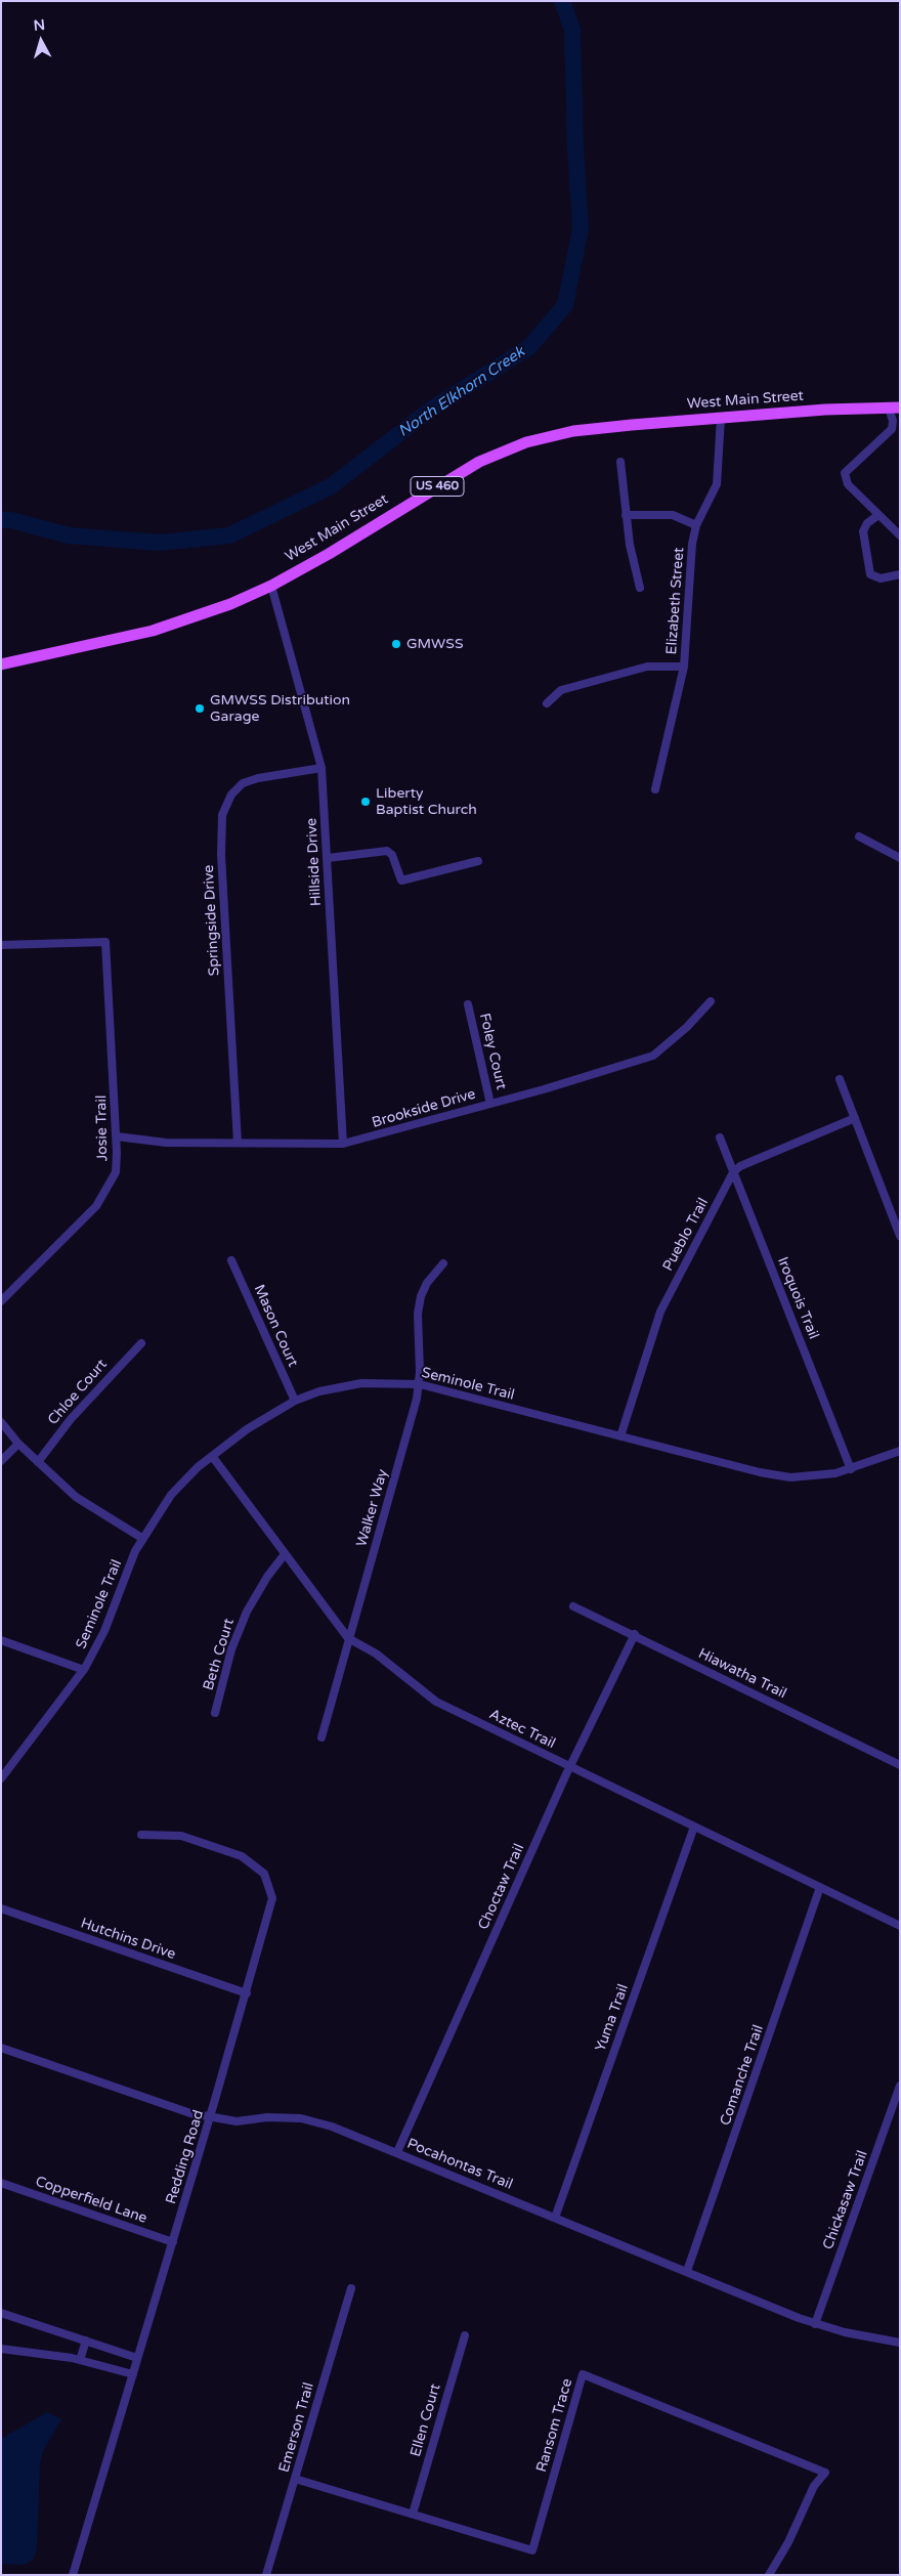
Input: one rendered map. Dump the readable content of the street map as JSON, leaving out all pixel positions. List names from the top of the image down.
{
  "streets": {
    "main road": ["West Main Street", "US 460"],
    "street": [
      "Elizabeth Street",
      "Hillside Drive",
      "Springside Drive",
      "Foley Court",
      "Brookside Drive",
      "Josie Trail",
      "Pueblo Trail",
      "Iroquois Trail",
      "Mason Court",
      "Seminole Trail",
      "Chloe Court",
      "Walker Way",
      "Beth Court",
      "Hiawatha Trail",
      "Aztec Trail",
      "Choctaw Trail",
      "Hutchins Drive",
      "Yuma Trail",
      "Comanche Trail",
      "Redding Road",
      "Pocahontas Trail",
      "Copperfield Lane",
      "Chickasaw Trail",
      "Ellen Court",
      "Ransom Trace",
      "Emerson Trail"
    ]
  },
  "crossings": [
    ["West Main Street", "Elizabeth Street"],
    ["West Main Street", "Hillside Drive"],
    ["Hillside Drive", "Springside Drive"],
    ["Hillside Drive", "Brookside Drive"],
    ["Springside Drive", "Brookside Drive"],
    ["Foley Court", "Brookside Drive"],
    ["Brookside Drive", "Josie Trail"],
    ["Pueblo Trail", "Iroquois Trail"],
    ["Pueblo Trail", "Seminole Trail"],
    ["Iroquois Trail", "Seminole Trail"],
    ["Mason Court", "Seminole Trail"],
    ["Seminole Trail", "Walker Way"],
    ["Seminole Trail", "Aztec Trail"],
    ["Walker Way", "Aztec Trail"],
    ["Beth Court", "Aztec Trail"],
    ["Hiawatha Trail", "Choctaw Trail"],
    ["Aztec Trail", "Choctaw Trail"],
    ["Aztec Trail", "Yuma Trail"],
    ["Aztec Trail", "Comanche Trail"],
    ["Choctaw Trail", "Pocahontas Trail"],
    ["Hutchins Drive", "Redding Road"],
    ["Yuma Trail", "Pocahontas Trail"],
    ["Comanche Trail", "Pocahontas Trail"],
    ["Redding Road", "Pocahontas Trail"],
    ["Redding Road", "Copperfield Lane"],
    ["Pocahontas Trail", "Chickasaw Trail"],
    ["Ellen Court", "Ransom Trace"],
    ["Ransom Trace", "Emerson Trail"]
  ],
  "water": ["North Elkhorn Creek"],
  "places": ["GMWSS", "GMWSS Distribution Garage", "Liberty Baptist Church"],
  "north": "top"
}
